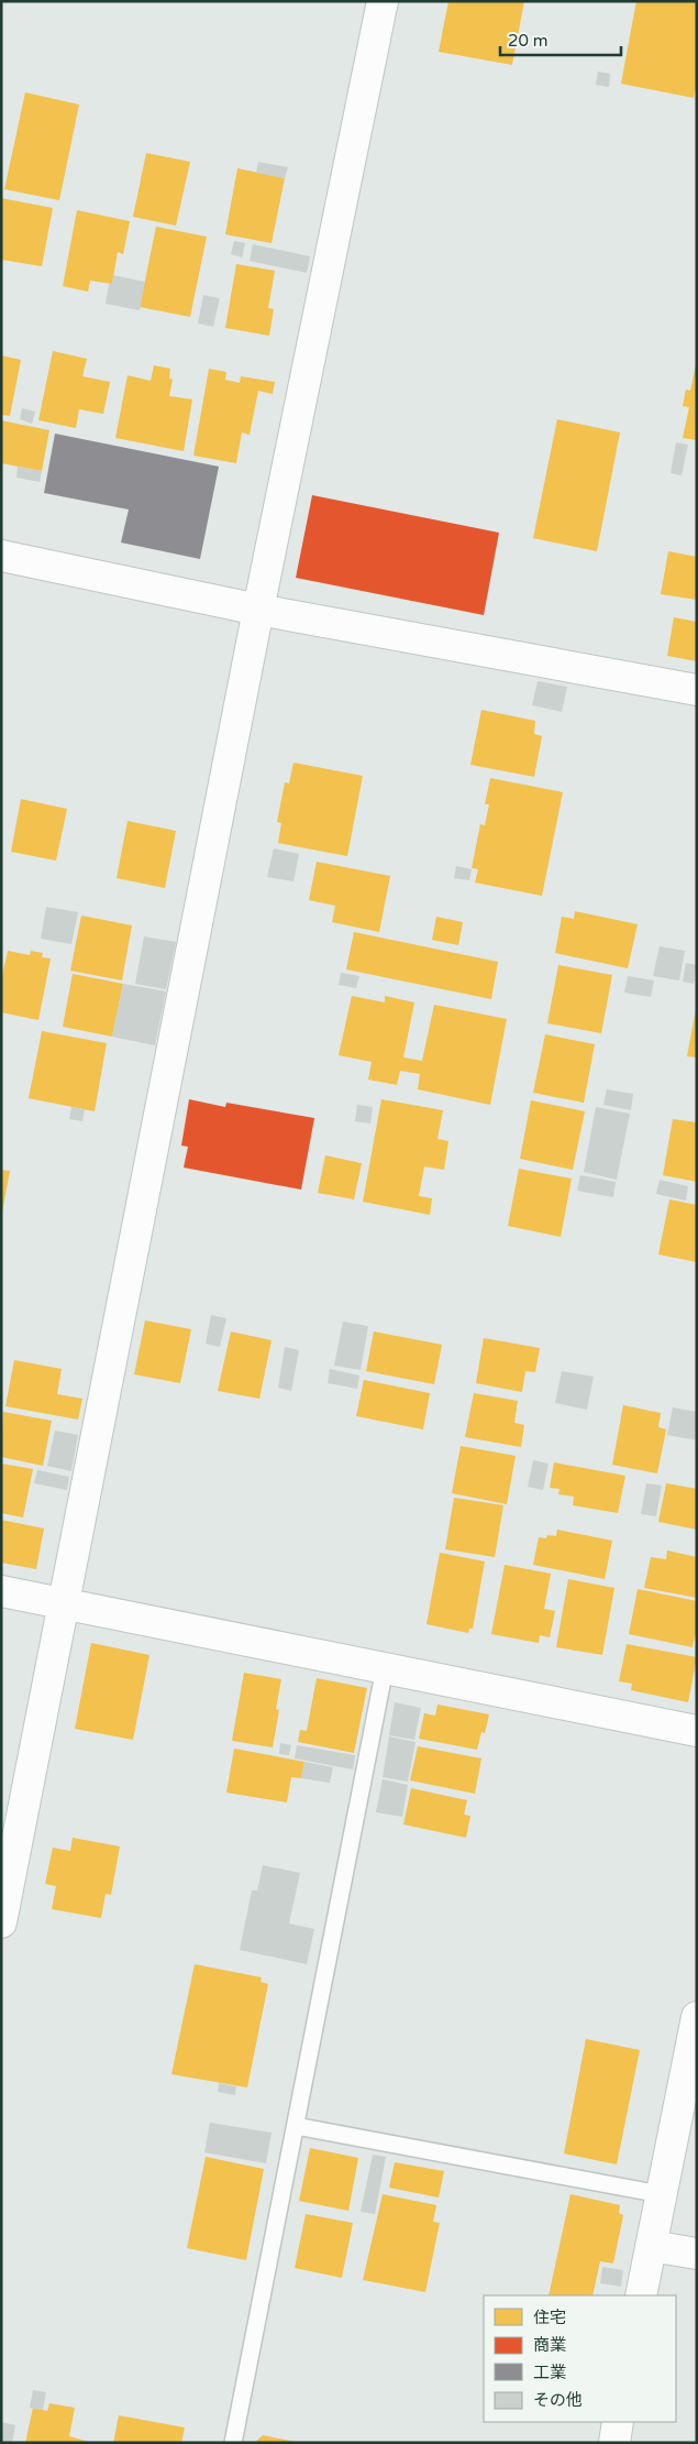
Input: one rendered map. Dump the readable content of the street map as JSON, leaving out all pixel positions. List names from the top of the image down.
{
  "legend": [
    "住宅",
    "商業",
    "工業",
    "その他"
  ],
  "scale_bar": "20 m"
}
